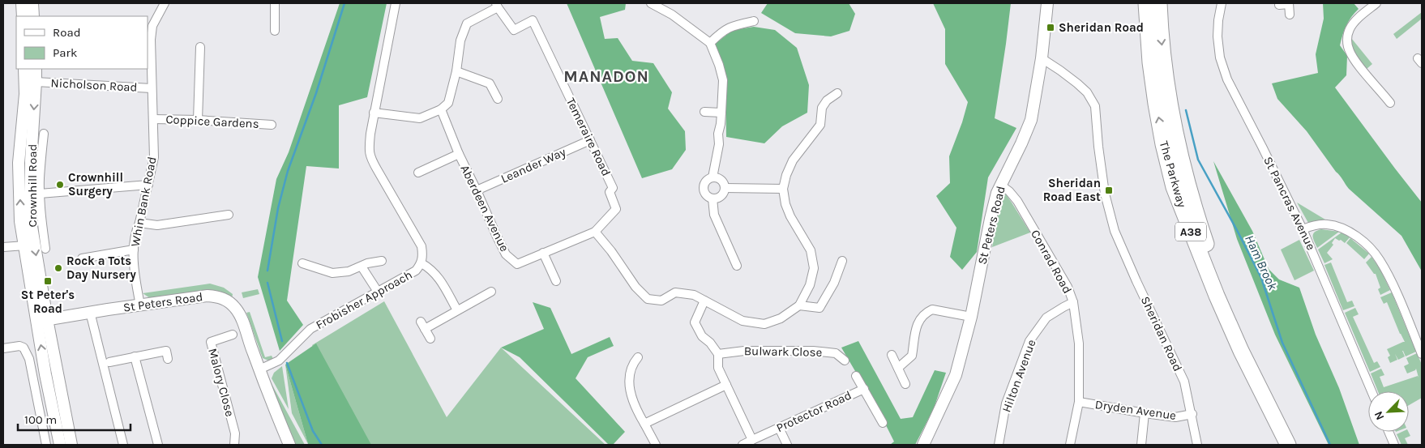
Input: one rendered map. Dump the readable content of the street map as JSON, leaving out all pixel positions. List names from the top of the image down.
{
  "streets": {
    "highway": ["The Parkway", "A38"],
    "street": [
      "Nicholson Road",
      "Coppice Gardens",
      "Temeraire Road",
      "Leander Way",
      "Crownhill Road",
      "Whin Bank Road",
      "St Pancras Avenue",
      "Aberdeen Avenue",
      "St Peters Road",
      "Conrad Road",
      "Frobisher Approach",
      "Sheridan Road",
      "Bulwark Close",
      "Hilton Avenue",
      "Malory Close",
      "Dryden Avenue",
      "Protector Road"
    ]
  },
  "crossings": [
    ["Nicholson Road", "Crownhill Road"],
    ["Nicholson Road", "Whin Bank Road"],
    ["Coppice Gardens", "Whin Bank Road"],
    ["Temeraire Road", "Leander Way"],
    ["Temeraire Road", "Aberdeen Avenue"],
    ["Leander Way", "Aberdeen Avenue"],
    ["Crownhill Road", "St Peters Road"],
    ["Whin Bank Road", "St Peters Road"],
    ["St Peters Road", "Conrad Road"],
    ["St Peters Road", "Frobisher Approach"],
    ["St Peters Road", "Sheridan Road"],
    ["Conrad Road", "Hilton Avenue"],
    ["Conrad Road", "Dryden Avenue"],
    ["Sheridan Road", "Dryden Avenue"]
  ],
  "districts": ["MANADON"],
  "water": ["Ham Brook"],
  "places": {
    "transit": ["Sheridan Road", "Sheridan Road East", "St Peter's Road"],
    "other": ["Crownhill Surgery", "Rock a Tots Day Nursery"]
  },
  "legend": ["Road", "Park"],
  "scale_bar": "100 m",
  "north": "bottom left"
}
